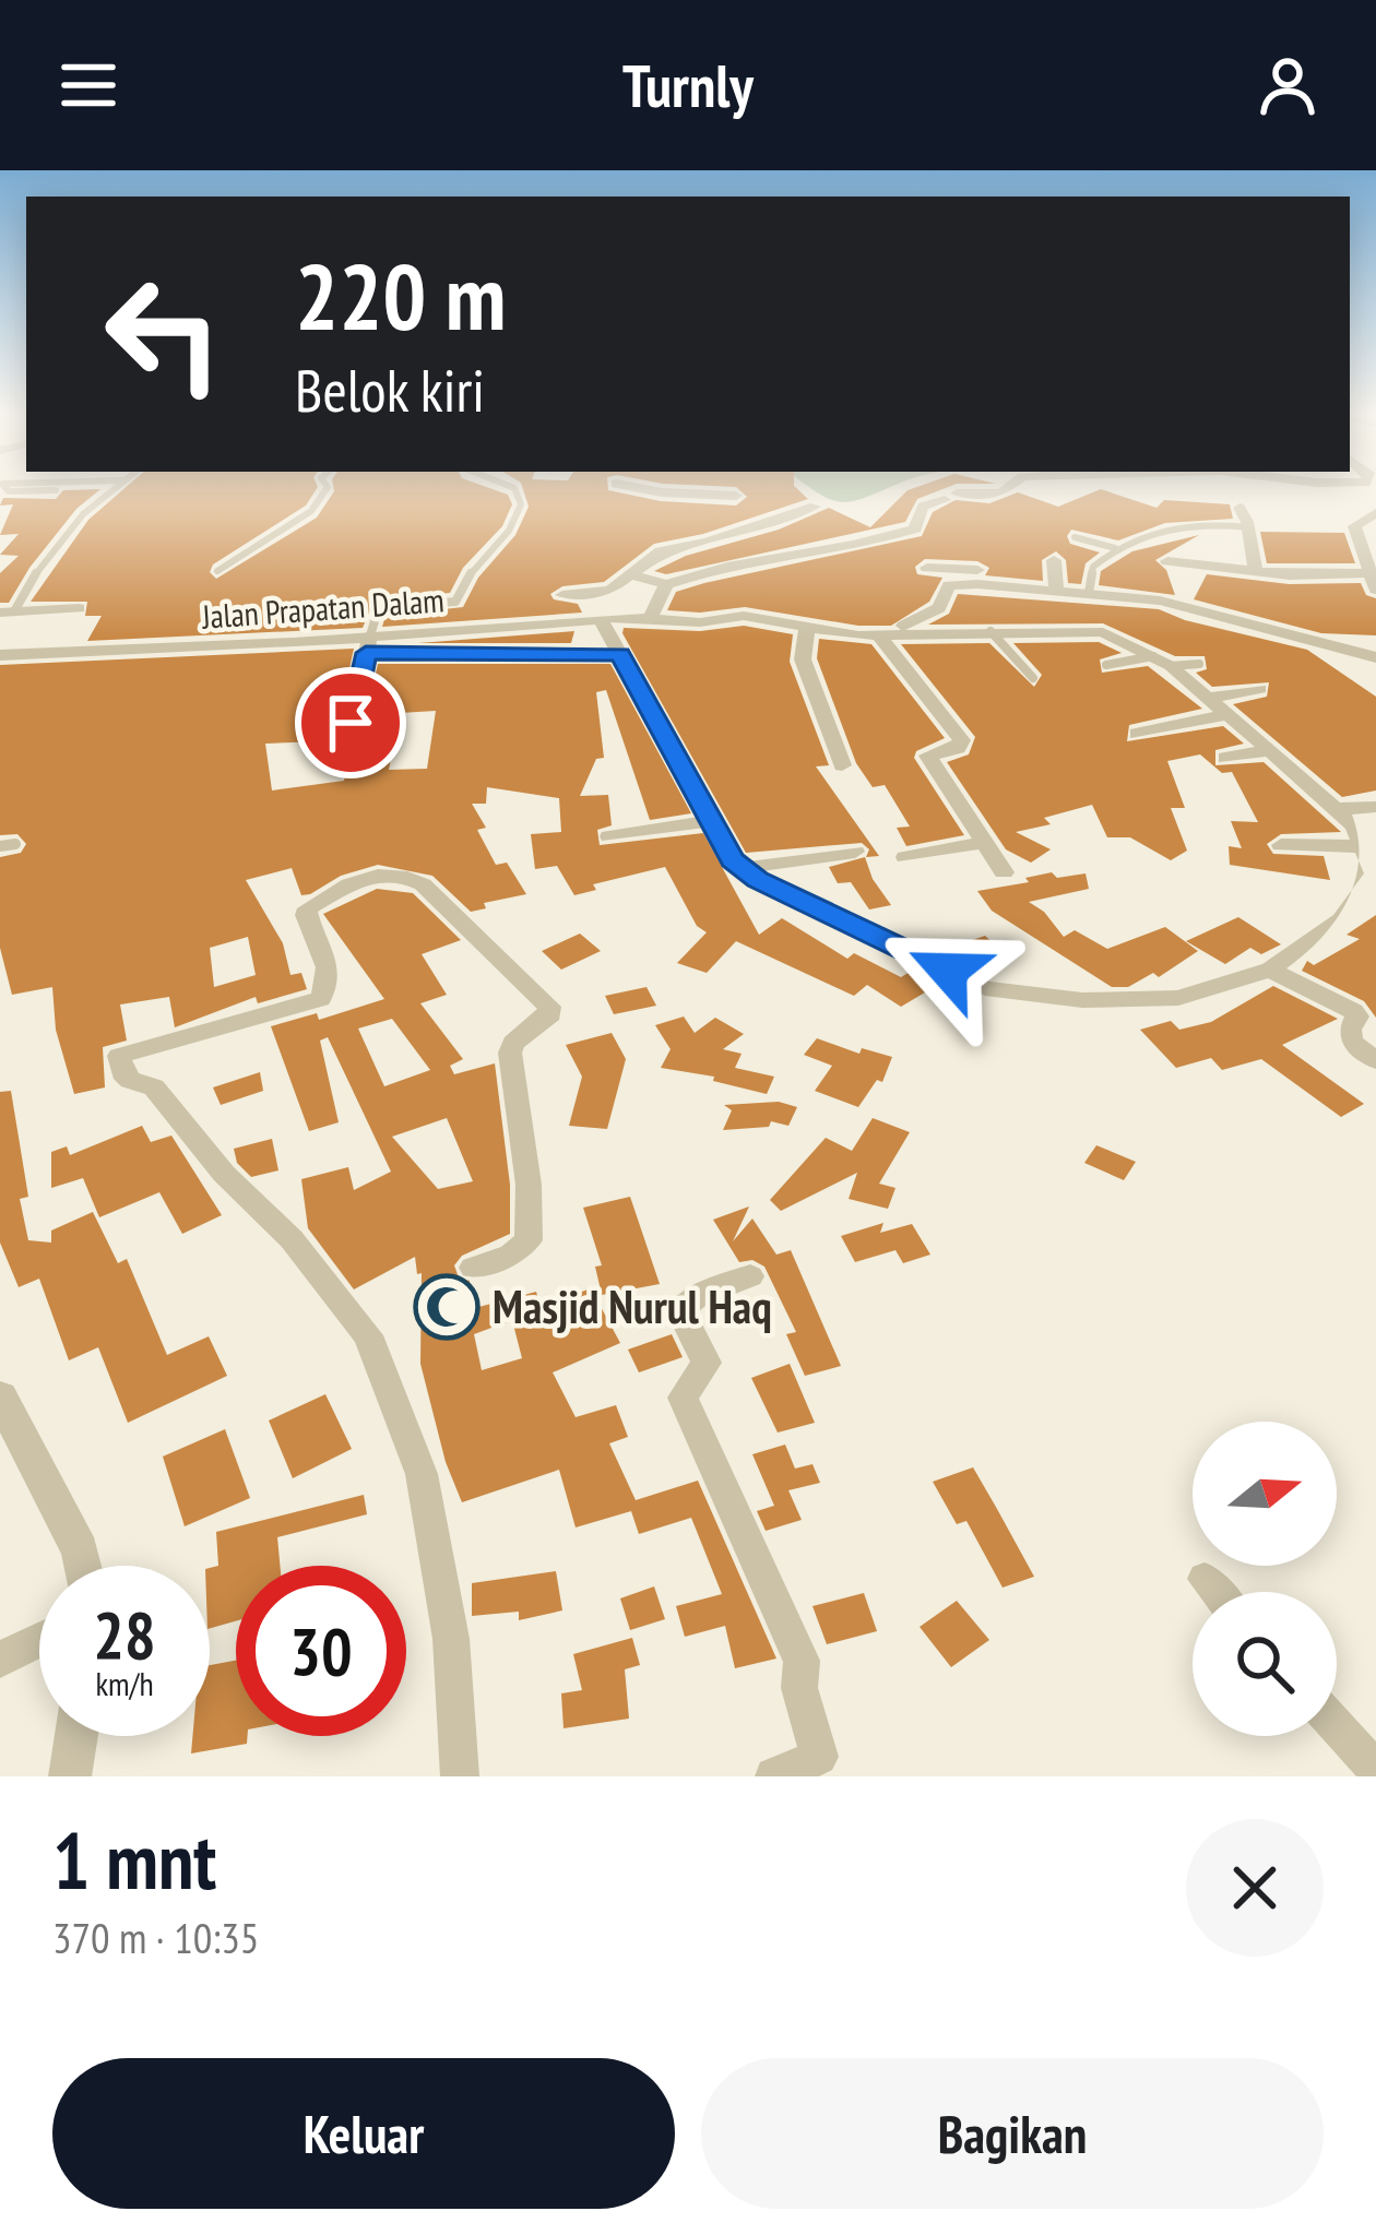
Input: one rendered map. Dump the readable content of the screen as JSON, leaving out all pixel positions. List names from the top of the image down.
{
  "streets": {
    "street": ["Jalan Prapatan Dalam"]
  },
  "places": {
    "mosque": ["Masjid Nurul Haq"]
  },
  "north": "right",
  "page": {
    "header": "Turnly",
    "turn": ["220 m", "Belok kiri"],
    "speed": "28 km/h",
    "limit": "30",
    "heading": ["1 mnt", "370 m · 10:35"],
    "buttons": ["Keluar", "Bagikan"]
  }
}
